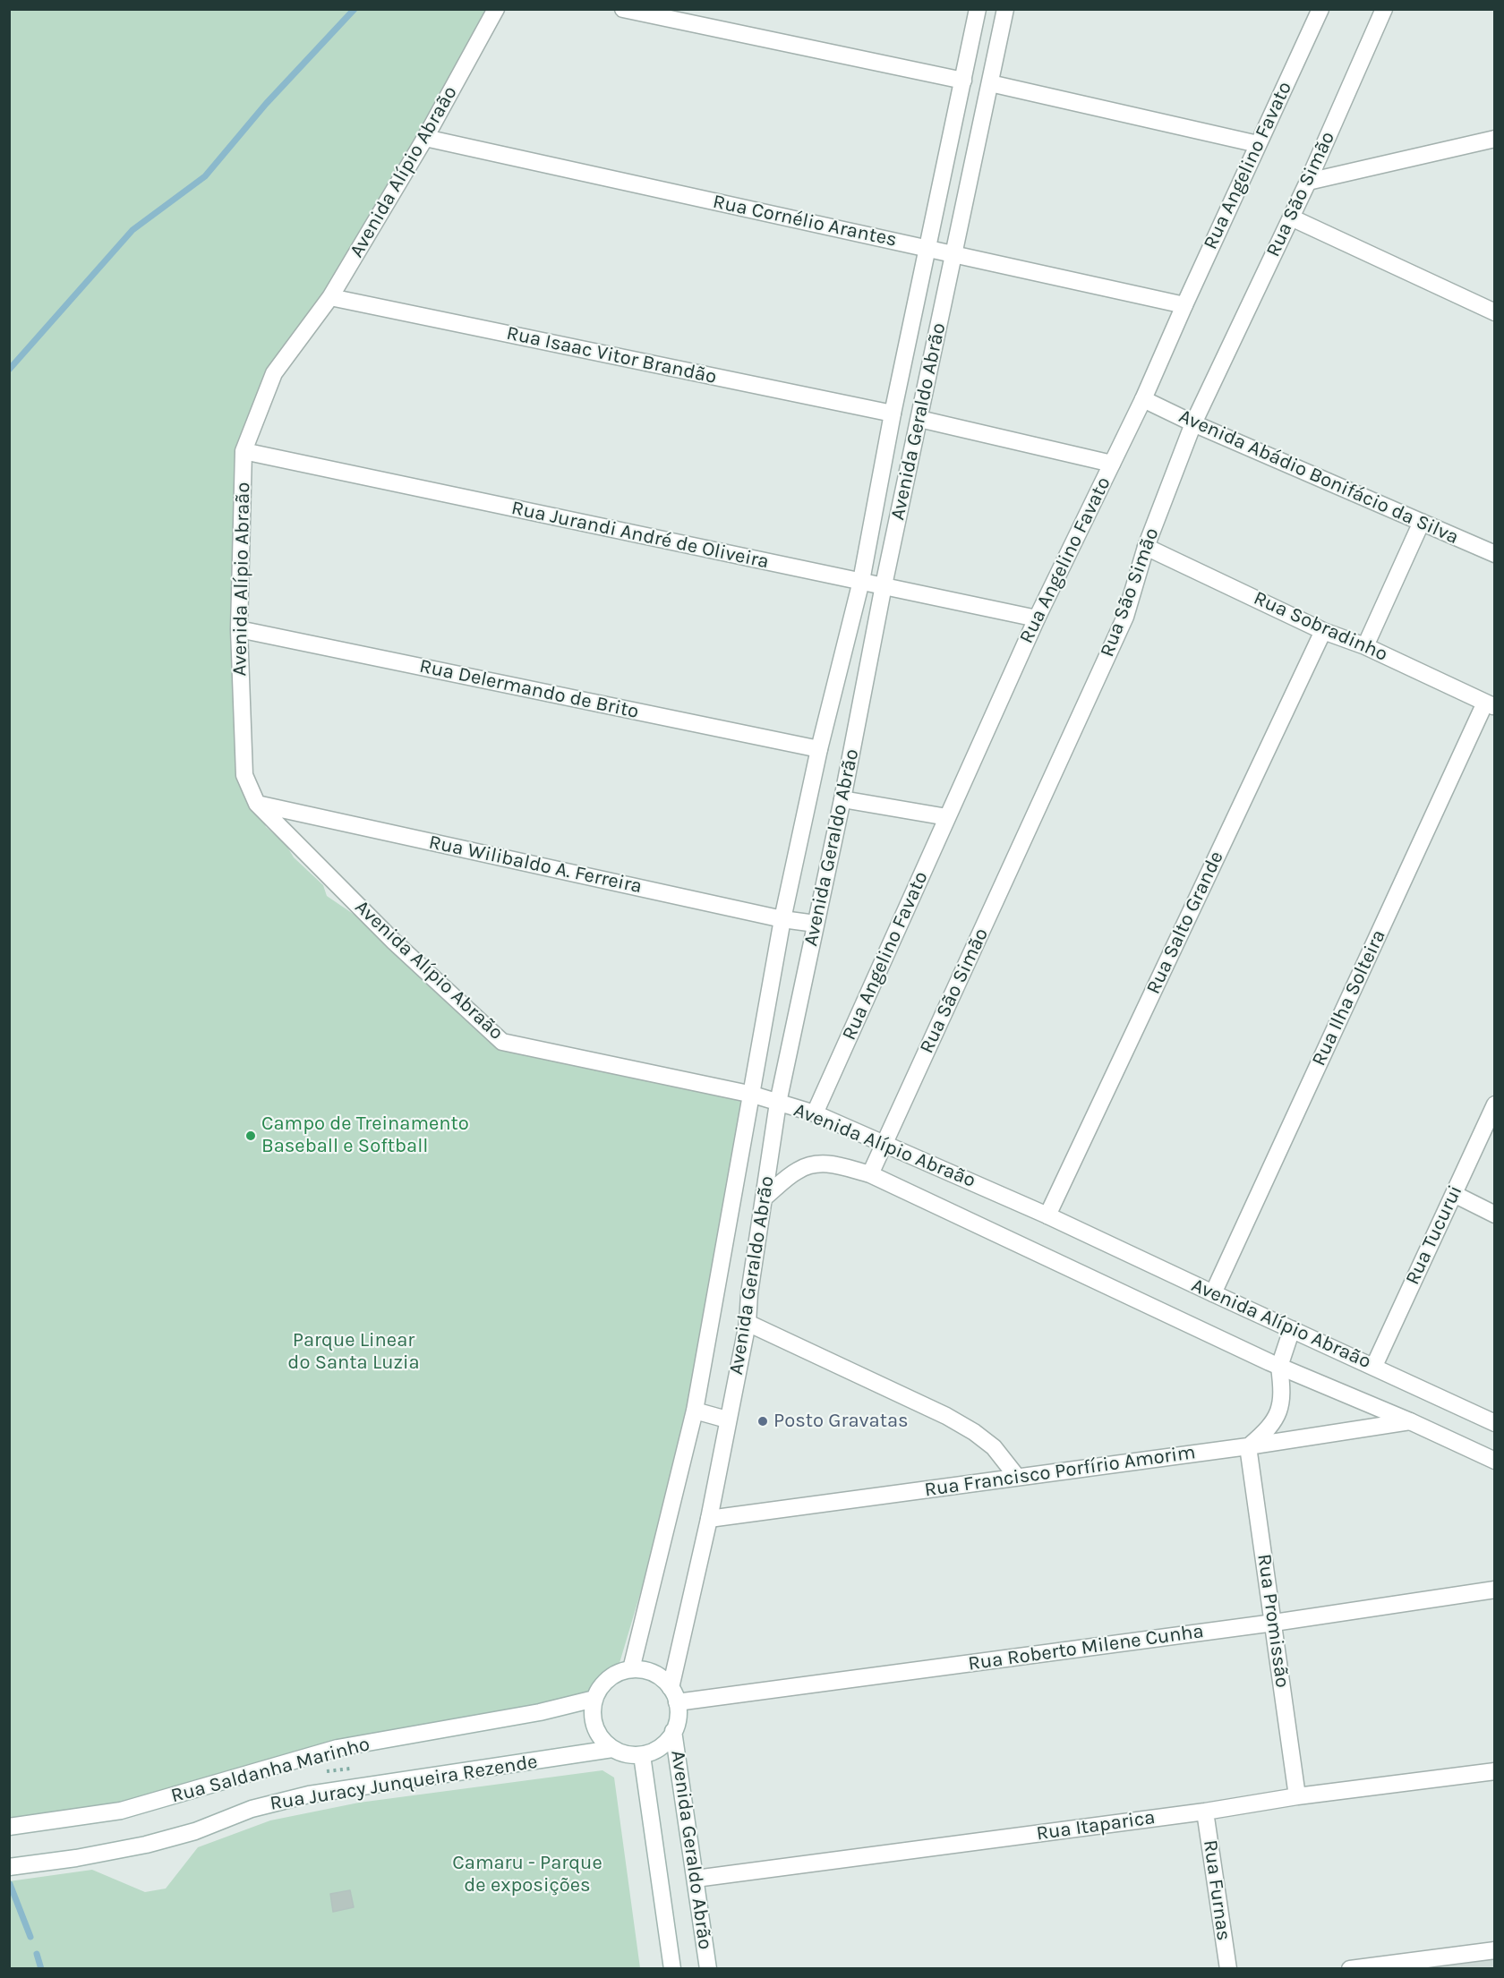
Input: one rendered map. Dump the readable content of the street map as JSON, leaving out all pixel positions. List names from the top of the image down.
{
  "streets": {
    "street": [
      "Rua Angelino Favato",
      "Avenida Alípio Abraão",
      "Rua São Simão",
      "Rua Cornélio Arantes",
      "Rua Isaac Vitor Brandão",
      "Avenida Geraldo Abrão",
      "Avenida Abádio Bonifácio da Silva",
      "Rua Jurandi André de Oliveira",
      "Rua Sobradinho",
      "Rua Delermando de Brito",
      "Rua Wilibaldo A. Ferreira",
      "Rua Salto Grande",
      "Rua Ilha Solteira",
      "Rua Tucurui",
      "Rua Francisco Porfírio Amorim",
      "Rua Promissão",
      "Rua Roberto Milene Cunha",
      "Rua Saldanha Marinho",
      "Rua Juracy Junqueira Rezende",
      "Rua Itaparica",
      "Rua Furnas"
    ]
  },
  "crossings": [
    ["Rua Angelino Favato", "Avenida Alípio Abraão"],
    ["Rua Angelino Favato", "Rua Cornélio Arantes"],
    ["Rua Angelino Favato", "Avenida Abádio Bonifácio da Silva"],
    ["Rua Angelino Favato", "Rua Jurandi André de Oliveira"],
    ["Avenida Alípio Abraão", "Rua São Simão"],
    ["Avenida Alípio Abraão", "Rua Cornélio Arantes"],
    ["Avenida Alípio Abraão", "Rua Isaac Vitor Brandão"],
    ["Avenida Alípio Abraão", "Avenida Geraldo Abrão"],
    ["Avenida Alípio Abraão", "Rua Jurandi André de Oliveira"],
    ["Avenida Alípio Abraão", "Rua Delermando de Brito"],
    ["Avenida Alípio Abraão", "Rua Wilibaldo A. Ferreira"],
    ["Avenida Alípio Abraão", "Rua Salto Grande"],
    ["Avenida Alípio Abraão", "Rua Ilha Solteira"],
    ["Avenida Alípio Abraão", "Rua Tucurui"],
    ["Avenida Alípio Abraão", "Rua Francisco Porfírio Amorim"],
    ["Avenida Alípio Abraão", "Rua Promissão"],
    ["Rua São Simão", "Avenida Abádio Bonifácio da Silva"],
    ["Rua São Simão", "Rua Sobradinho"],
    ["Rua Cornélio Arantes", "Avenida Geraldo Abrão"],
    ["Rua Isaac Vitor Brandão", "Avenida Geraldo Abrão"],
    ["Avenida Geraldo Abrão", "Rua Jurandi André de Oliveira"],
    ["Avenida Geraldo Abrão", "Rua Delermando de Brito"],
    ["Avenida Geraldo Abrão", "Rua Wilibaldo A. Ferreira"],
    ["Avenida Geraldo Abrão", "Rua Francisco Porfírio Amorim"],
    ["Avenida Geraldo Abrão", "Rua Roberto Milene Cunha"],
    ["Avenida Geraldo Abrão", "Rua Saldanha Marinho"],
    ["Avenida Geraldo Abrão", "Rua Juracy Junqueira Rezende"],
    ["Avenida Geraldo Abrão", "Rua Itaparica"],
    ["Rua Sobradinho", "Rua Salto Grande"],
    ["Rua Sobradinho", "Rua Ilha Solteira"],
    ["Rua Francisco Porfírio Amorim", "Rua Promissão"],
    ["Rua Promissão", "Rua Roberto Milene Cunha"],
    ["Rua Promissão", "Rua Itaparica"],
    ["Rua Roberto Milene Cunha", "Rua Saldanha Marinho"],
    ["Rua Roberto Milene Cunha", "Rua Juracy Junqueira Rezende"],
    ["Rua Saldanha Marinho", "Rua Juracy Junqueira Rezende"],
    ["Rua Itaparica", "Rua Furnas"]
  ],
  "parks": ["Parque Linear do Santa Luzia", "Camaru - Parque de exposições"],
  "places": ["Campo de Treinamento Baseball e Softball", "Posto Gravatas"]
}
